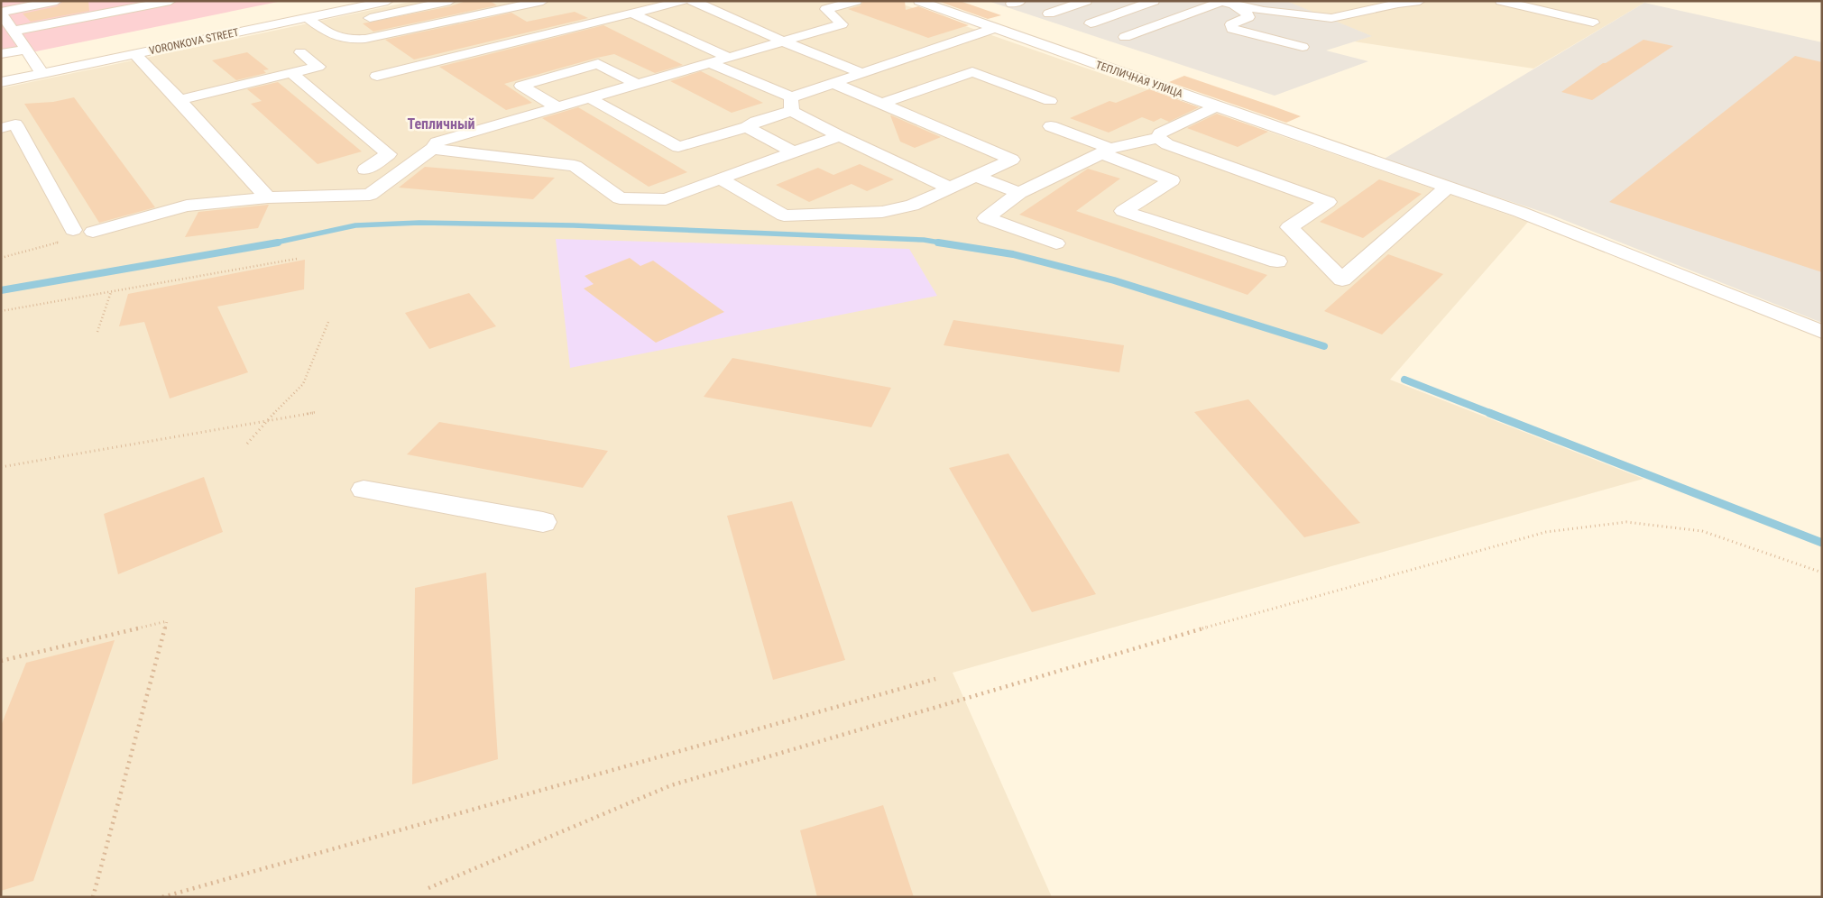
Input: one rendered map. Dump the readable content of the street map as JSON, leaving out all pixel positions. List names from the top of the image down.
{
  "streets": {
    "street": ["VORONKOVA STREET", "ТЕПЛИЧНАЯ УЛИЦА"]
  },
  "districts": ["Тепличный"]
}
